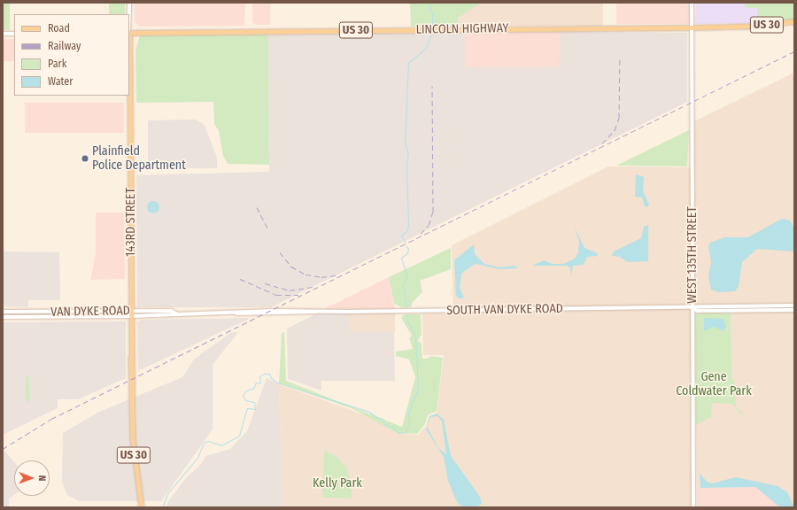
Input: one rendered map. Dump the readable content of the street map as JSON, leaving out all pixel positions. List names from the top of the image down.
{
  "streets": {
    "main road": ["US 30", "LINCOLN HIGHWAY", "143RD STREET"],
    "street": ["WEST 135TH STREET", "SOUTH VAN DYKE ROAD", "VAN DYKE ROAD"]
  },
  "crossings": [
    ["LINCOLN HIGHWAY", "143RD STREET"],
    ["LINCOLN HIGHWAY", "WEST 135TH STREET"],
    ["143RD STREET", "VAN DYKE ROAD"],
    ["WEST 135TH STREET", "SOUTH VAN DYKE ROAD"],
    ["SOUTH VAN DYKE ROAD", "VAN DYKE ROAD"]
  ],
  "parks": ["Gene Coldwater Park", "Kelly Park"],
  "places": ["Plainfield Police Department"],
  "legend": [
    "Road",
    "Railway",
    "Park",
    "Water"
  ],
  "north": "right"
}
